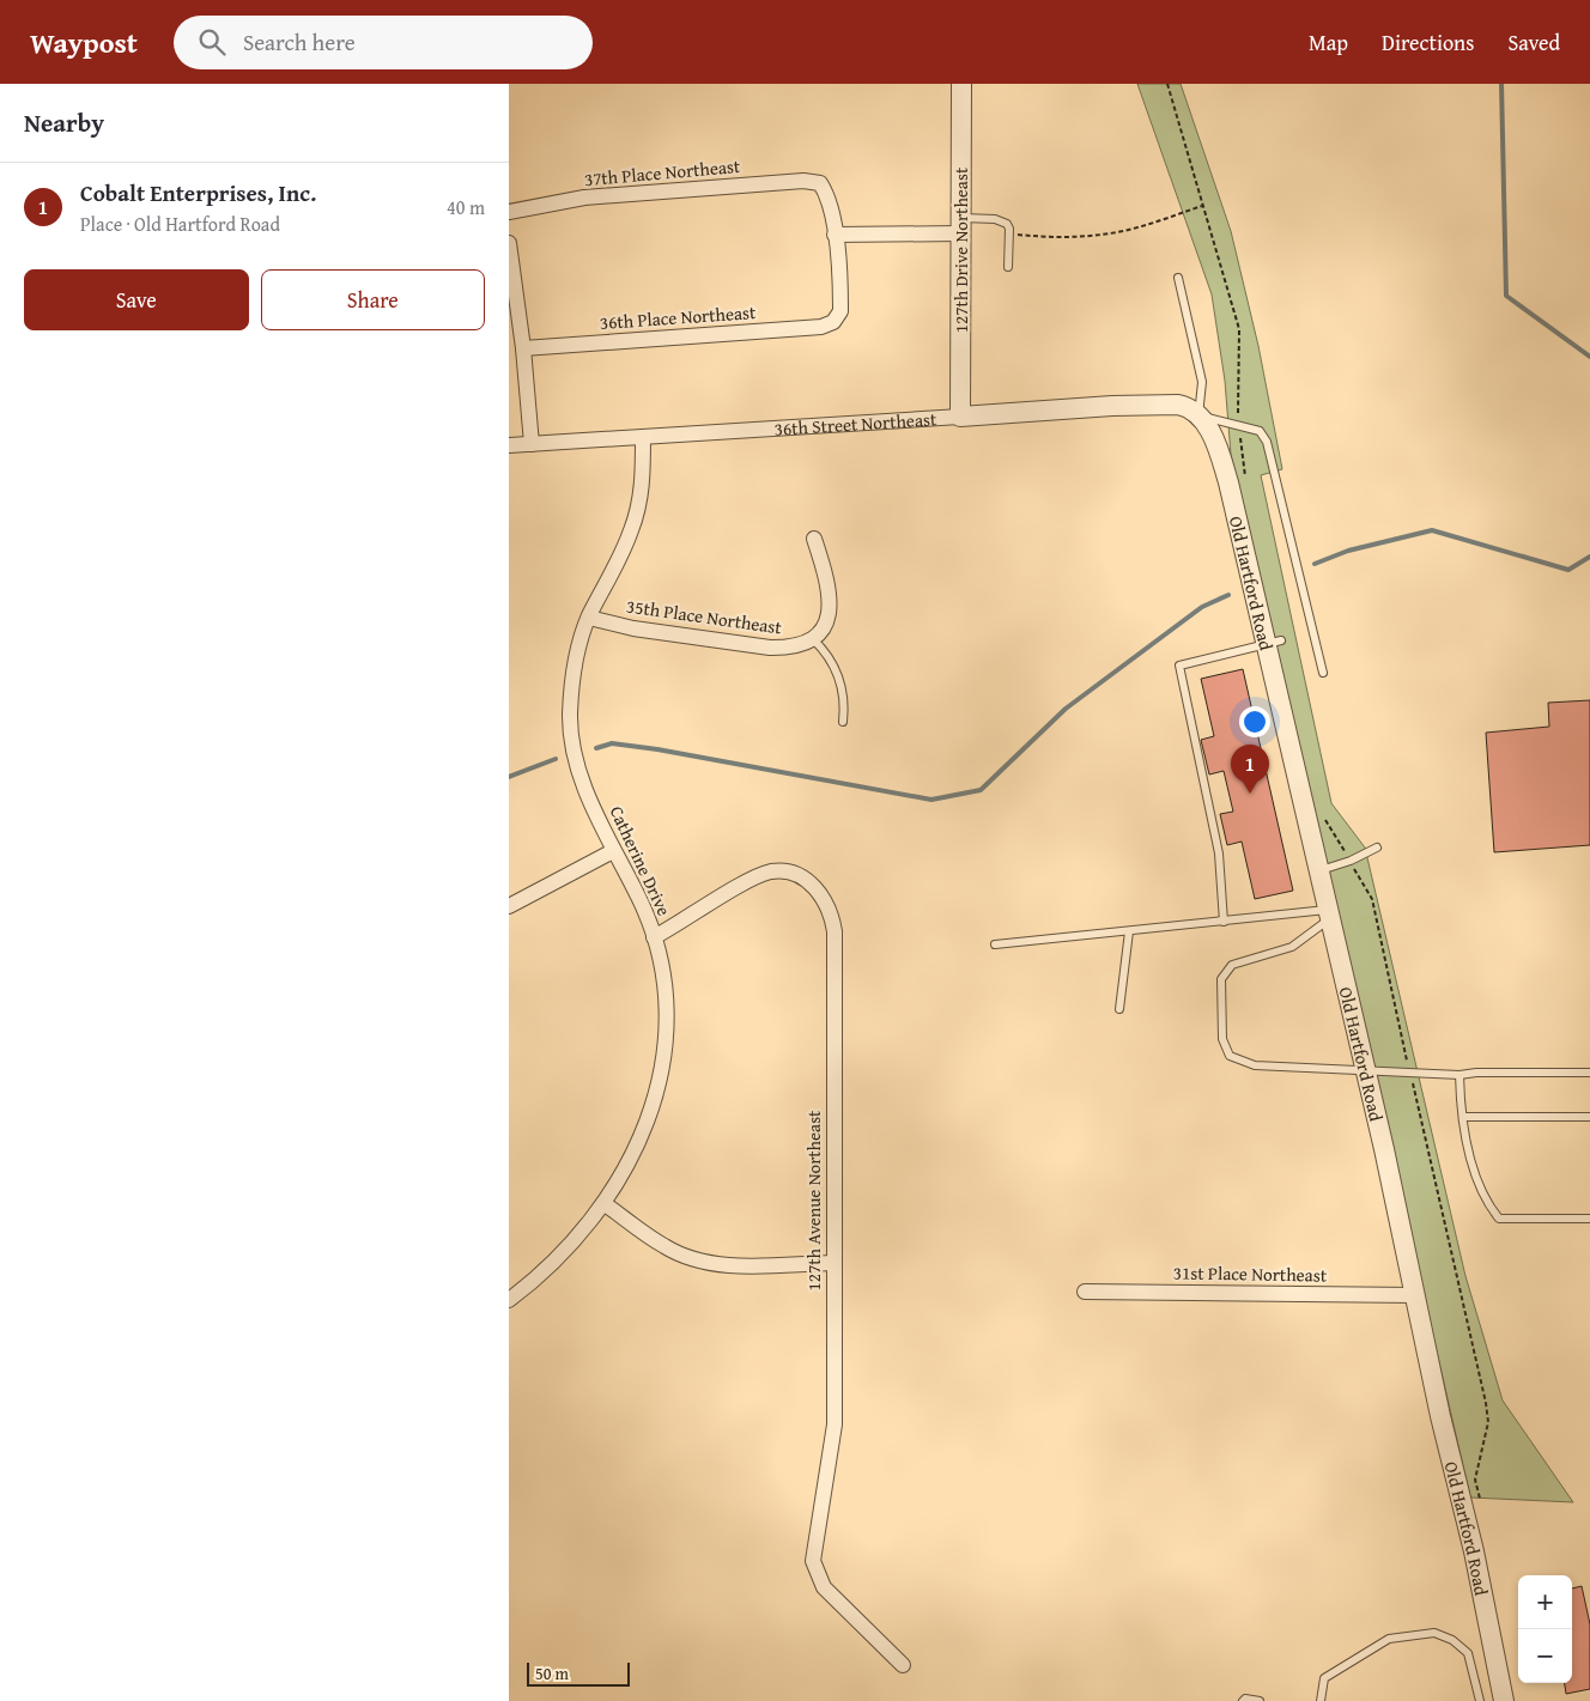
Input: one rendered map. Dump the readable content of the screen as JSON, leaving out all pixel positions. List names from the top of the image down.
{
  "streets": {
    "street": [
      "37th Place Northeast",
      "127th Drive Northeast",
      "36th Place Northeast",
      "36th Street Northeast",
      "Old Hartford Road",
      "35th Place Northeast",
      "Catherine Drive",
      "127th Avenue Northeast",
      "31st Place Northeast"
    ]
  },
  "crossings": [
    ["37th Place Northeast", "36th Place Northeast"],
    ["127th Drive Northeast", "36th Street Northeast"],
    ["36th Street Northeast", "Old Hartford Road"],
    ["36th Street Northeast", "Catherine Drive"],
    ["Old Hartford Road", "31st Place Northeast"],
    ["35th Place Northeast", "Catherine Drive"],
    ["Catherine Drive", "127th Avenue Northeast"]
  ],
  "scale_bar": "50 m",
  "page": {
    "header": "Waypost",
    "search": "Search here",
    "nav": ["Map", "Directions", "Saved"],
    "heading": "Nearby",
    "list": [
      {
        "mark": "1",
        "name": "Cobalt Enterprises, Inc.",
        "note": "Place · Old Hartford Road",
        "value": "40 m"
      }
    ],
    "buttons": ["Save", "Share"],
    "pins": "1",
    "map_buttons": ["+", "−"],
    "scale": "50 m"
  }
}
